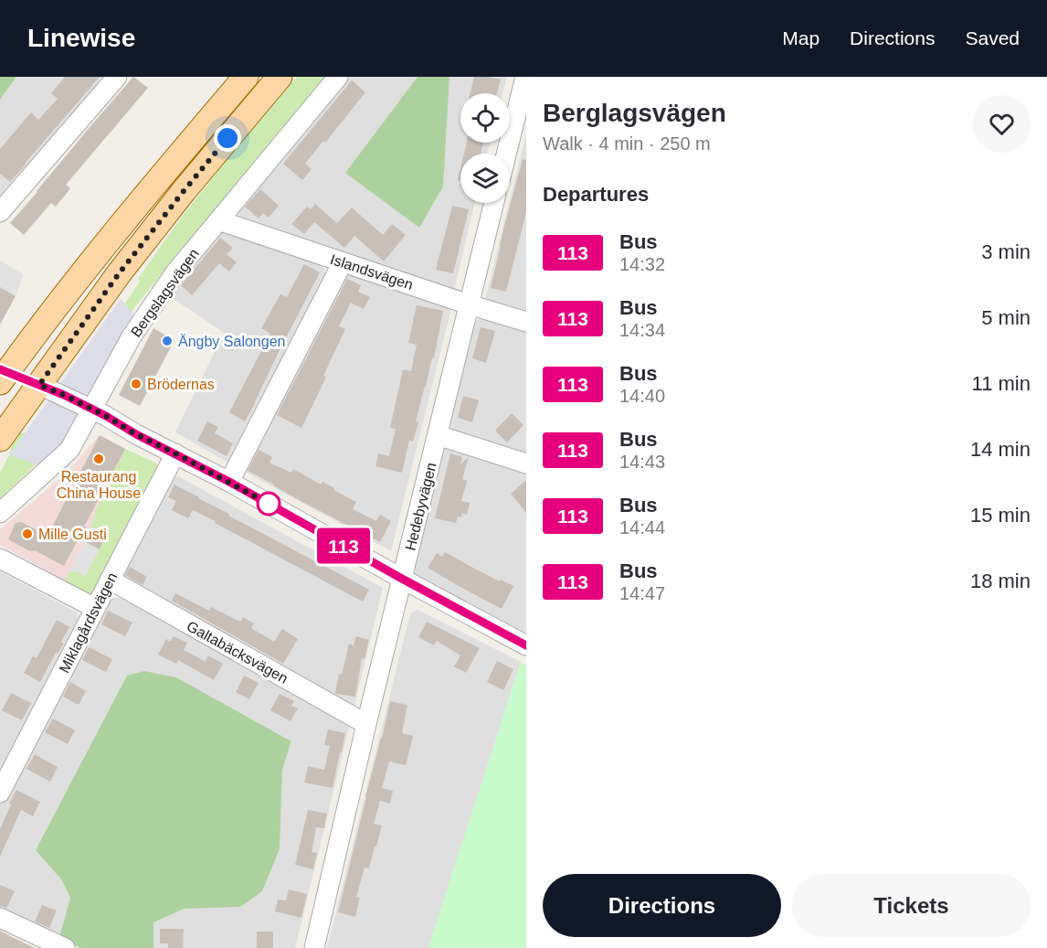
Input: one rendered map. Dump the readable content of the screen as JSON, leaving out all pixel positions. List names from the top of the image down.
{
  "streets": {
    "street": [
      "Islandsvägen",
      "Bergslagsvägen",
      "Hedebyvägen",
      "Miklagårdsvägen",
      "Galtabäcksvägen"
    ]
  },
  "crossings": [
    ["Islandsvägen", "Bergslagsvägen"],
    ["Islandsvägen", "Hedebyvägen"],
    ["Hedebyvägen", "Galtabäcksvägen"],
    ["Miklagårdsvägen", "Galtabäcksvägen"]
  ],
  "places": [
    "Ängby Salongen",
    "Brödernas",
    "Restaurang China House",
    "Mille Gusti"
  ],
  "lines": ["bus line 113"],
  "page": {
    "header": "Linewise",
    "nav": ["Map", "Directions", "Saved"],
    "on_map": "113",
    "heading": [
      ["Berglagsvägen", "Walk · 4 min · 250 m"],
      "Departures"
    ],
    "list": [
      {
        "mark": "113",
        "name": "Bus",
        "note": "14:32",
        "value": "3 min"
      },
      {
        "mark": "113",
        "name": "Bus",
        "note": "14:34",
        "value": "5 min"
      },
      {
        "mark": "113",
        "name": "Bus",
        "note": "14:40",
        "value": "11 min"
      },
      {
        "mark": "113",
        "name": "Bus",
        "note": "14:43",
        "value": "14 min"
      },
      {
        "mark": "113",
        "name": "Bus",
        "note": "14:44",
        "value": "15 min"
      },
      {
        "mark": "113",
        "name": "Bus",
        "note": "14:47",
        "value": "18 min"
      }
    ],
    "buttons": ["Directions", "Tickets"]
  }
}
